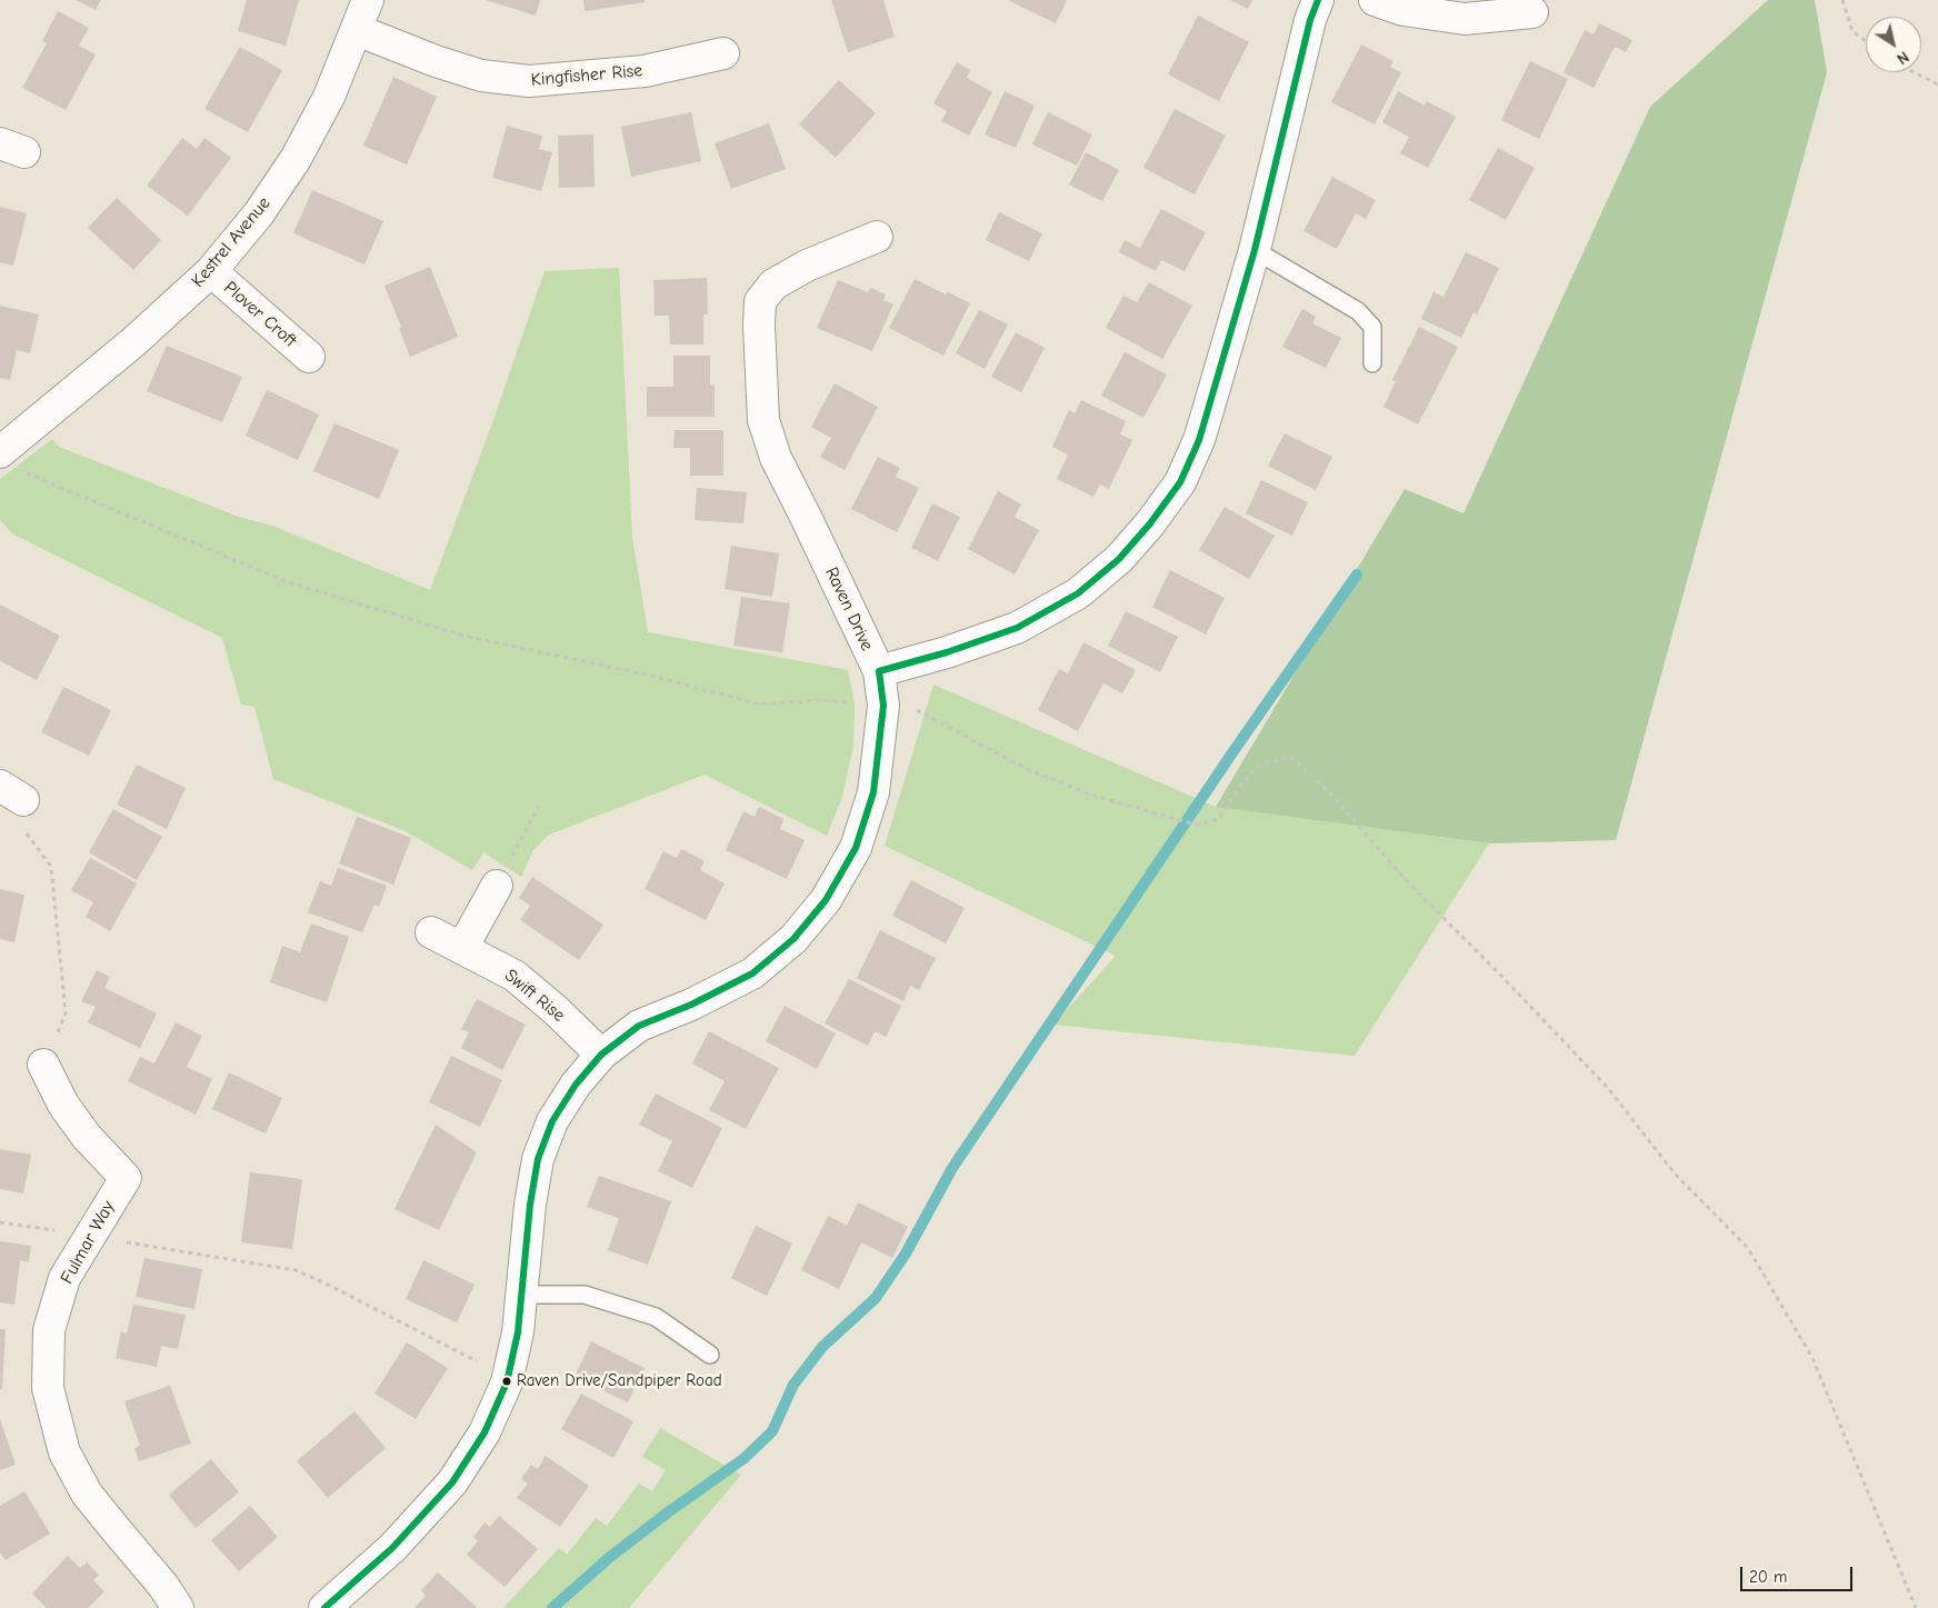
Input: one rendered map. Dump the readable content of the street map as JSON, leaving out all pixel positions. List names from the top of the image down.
{
  "streets": {
    "street": [
      "Kingfisher Rise",
      "Kestrel Avenue",
      "Plover Croft",
      "Raven Drive",
      "Swift Rise",
      "Fulmar Way"
    ]
  },
  "crossings": [
    ["Kingfisher Rise", "Kestrel Avenue"],
    ["Kestrel Avenue", "Plover Croft"],
    ["Raven Drive", "Swift Rise"]
  ],
  "places": ["Raven Drive/Sandpiper Road"],
  "scale_bar": "20 m",
  "north": "bottom right"
}
